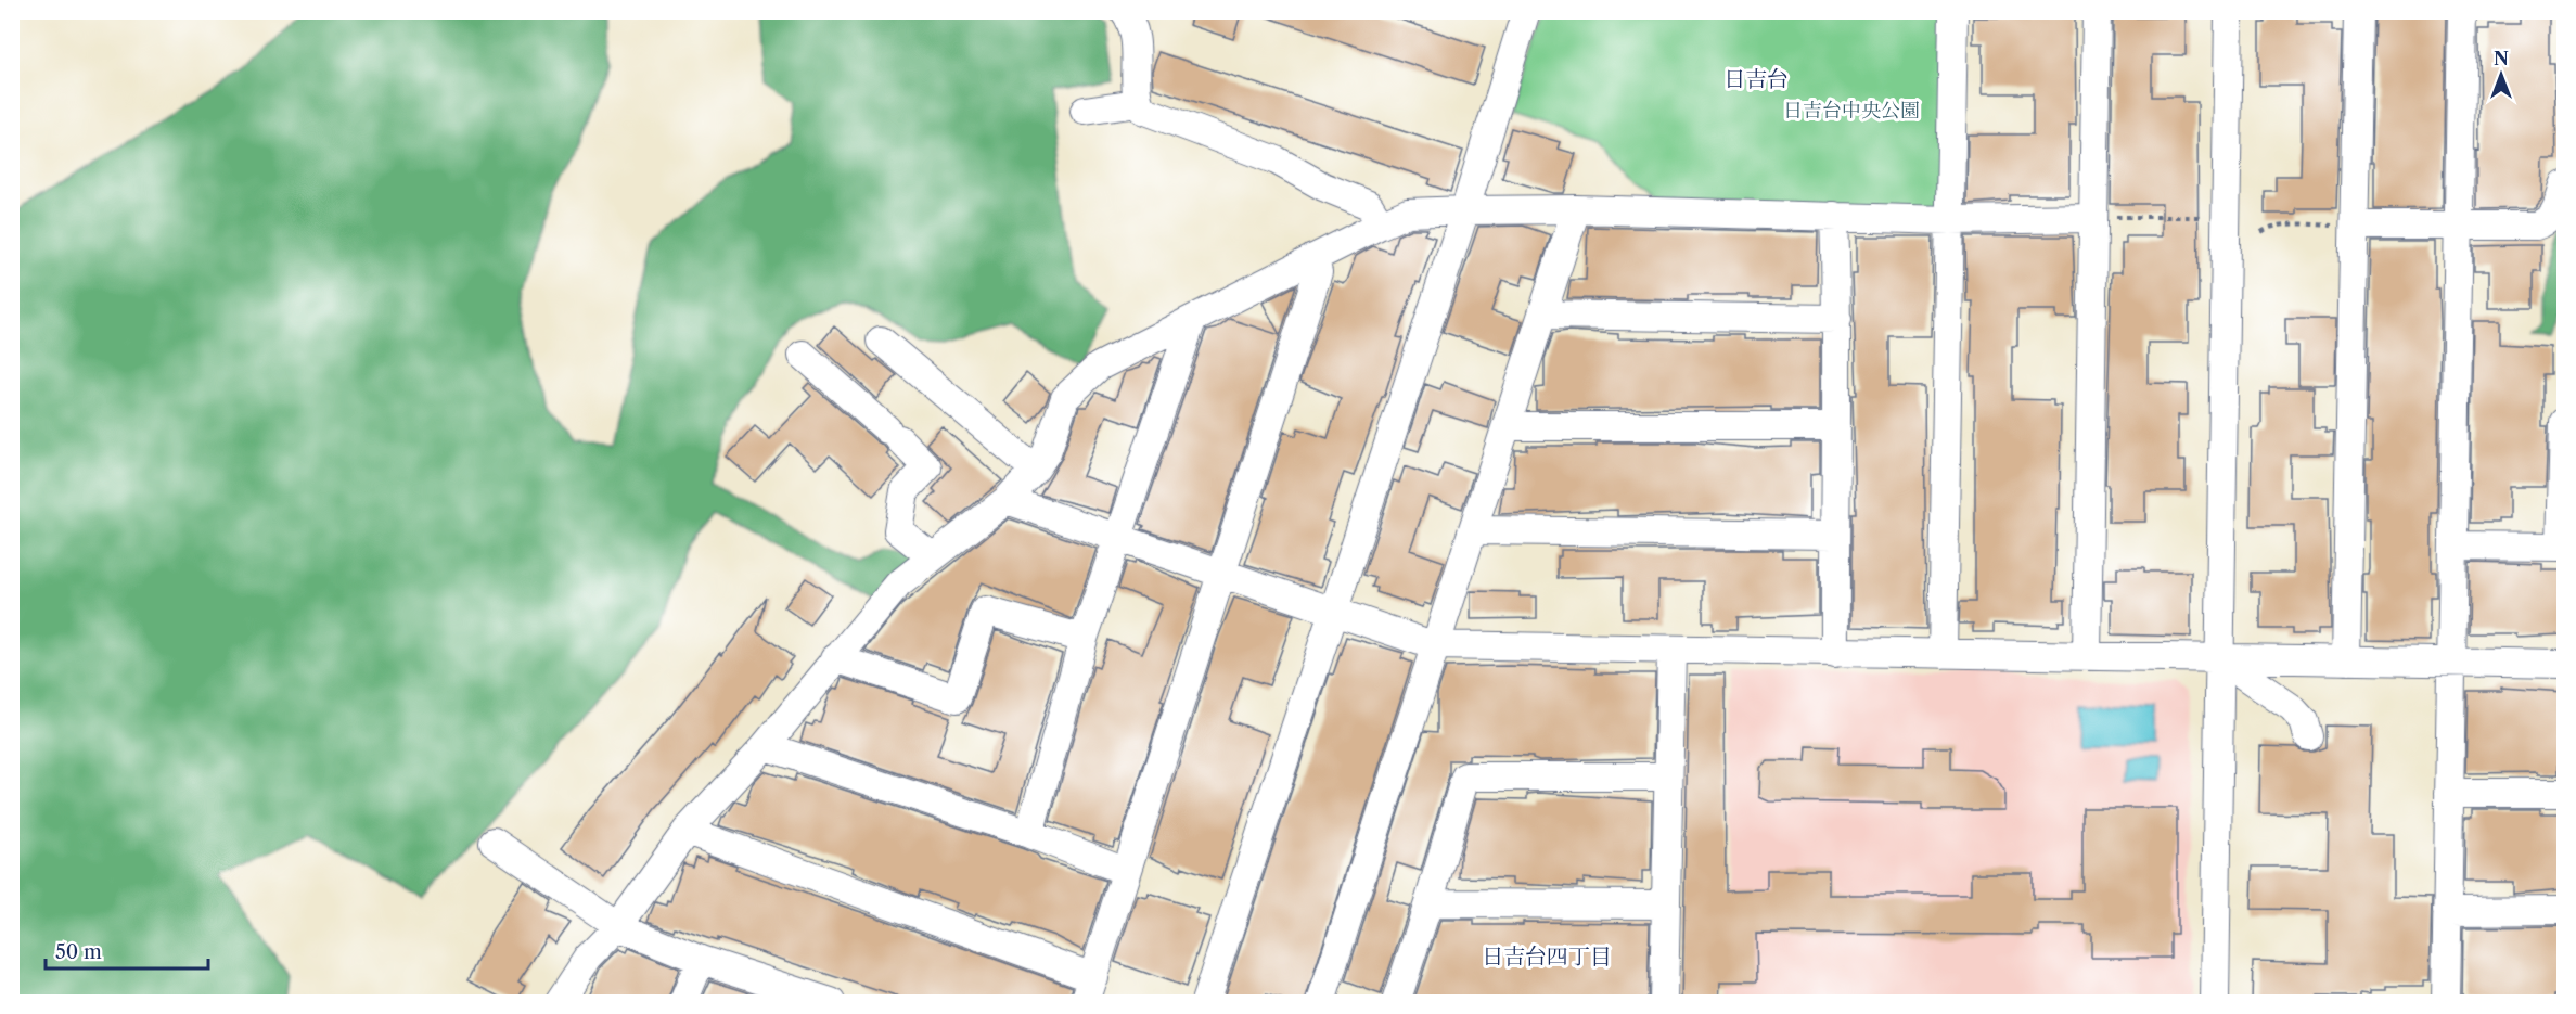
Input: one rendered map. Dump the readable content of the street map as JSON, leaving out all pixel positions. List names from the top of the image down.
{
  "districts": ["日吉台", "日吉台四丁目"],
  "parks": ["日吉台中央公園"],
  "scale_bar": "50 m",
  "north": "top"
}
